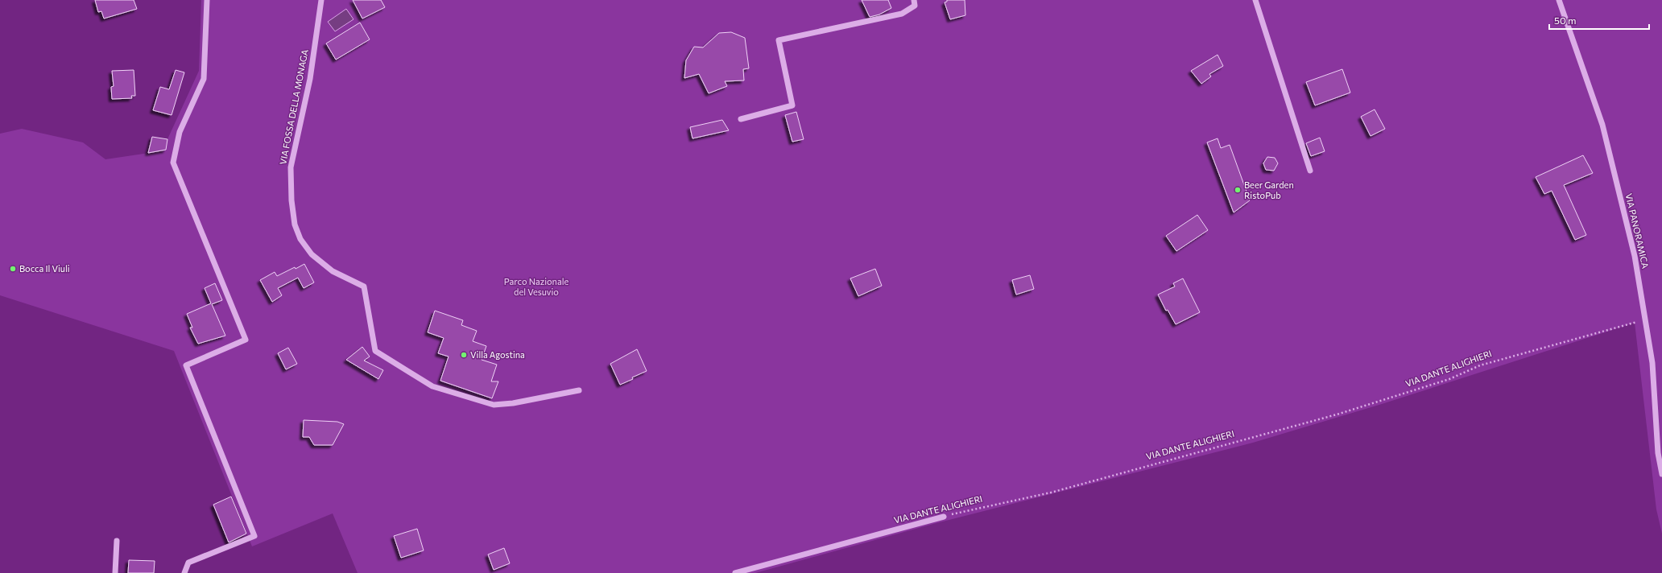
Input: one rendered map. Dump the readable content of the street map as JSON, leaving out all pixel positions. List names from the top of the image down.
{
  "streets": {
    "street": ["VIA FOSSA DELLA MONAGA", "VIA PANORAMICA", "VIA DANTE ALIGHIERI"]
  },
  "crossings": [
    ["VIA PANORAMICA", "VIA DANTE ALIGHIERI"]
  ],
  "parks": ["Parco Nazionale del Vesuvio"],
  "places": ["Beer Garden RistoPub", "Bocca Il Viuli", "Villa Agostina"],
  "scale_bar": "50 m"
}
